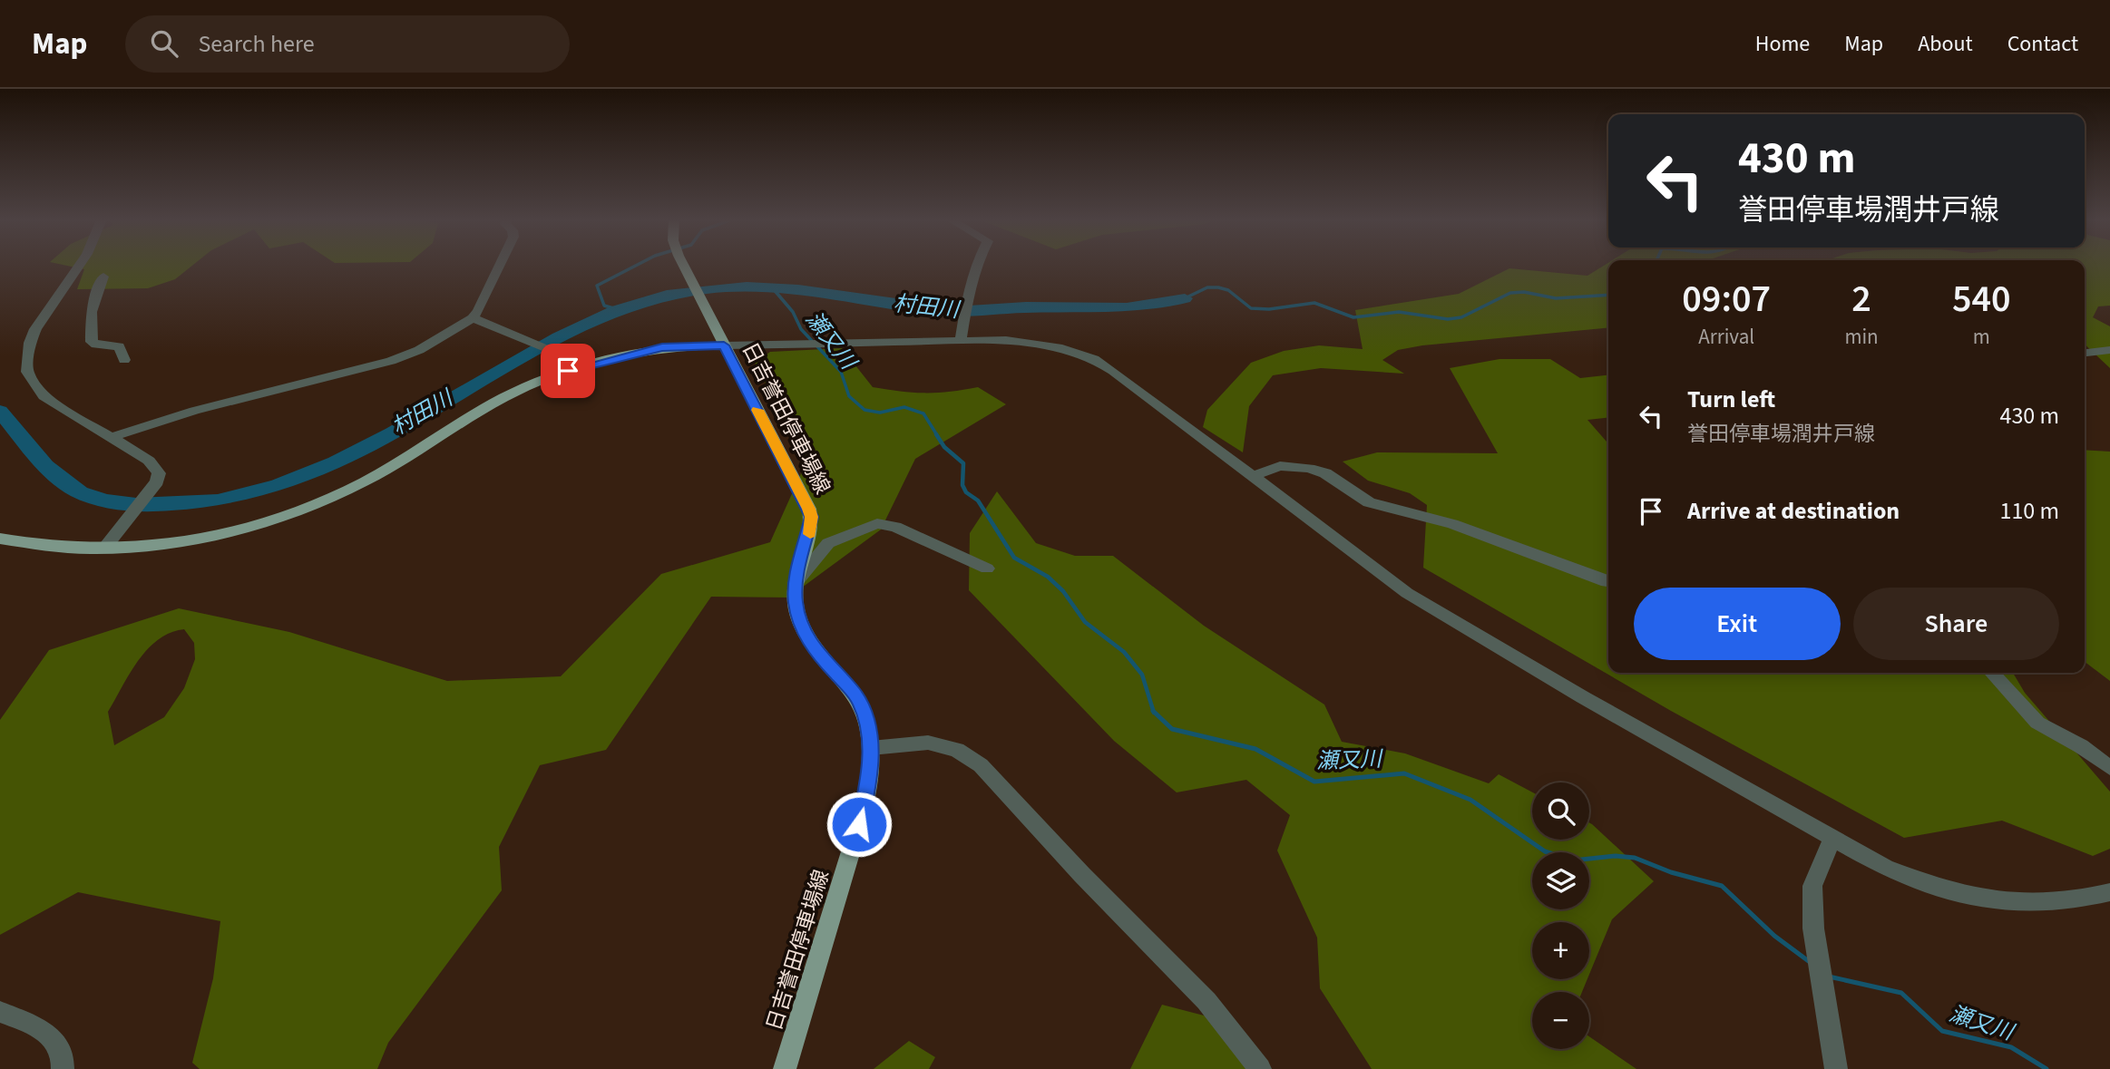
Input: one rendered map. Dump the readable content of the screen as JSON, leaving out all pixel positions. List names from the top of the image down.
{
  "streets": {
    "main road": ["日吉誉田停車場線"]
  },
  "water": ["村田川", "瀬又川"],
  "page": {
    "header": "Map",
    "search": "Search here",
    "nav": [
      "Home",
      "Map",
      "About",
      "Contact"
    ],
    "turn": ["430 m", "誉田停車場潤井戸線"],
    "eta": [
      "09:07",
      "Arrival",
      "2",
      "min",
      "540",
      "m"
    ],
    "list": [
      {
        "name": "Turn left",
        "note": "誉田停車場潤井戸線",
        "value": "430 m"
      },
      {
        "name": "Arrive at destination",
        "value": "110 m"
      }
    ],
    "buttons": ["Exit", "Share"],
    "map_buttons": ["+", "−"]
  }
}
